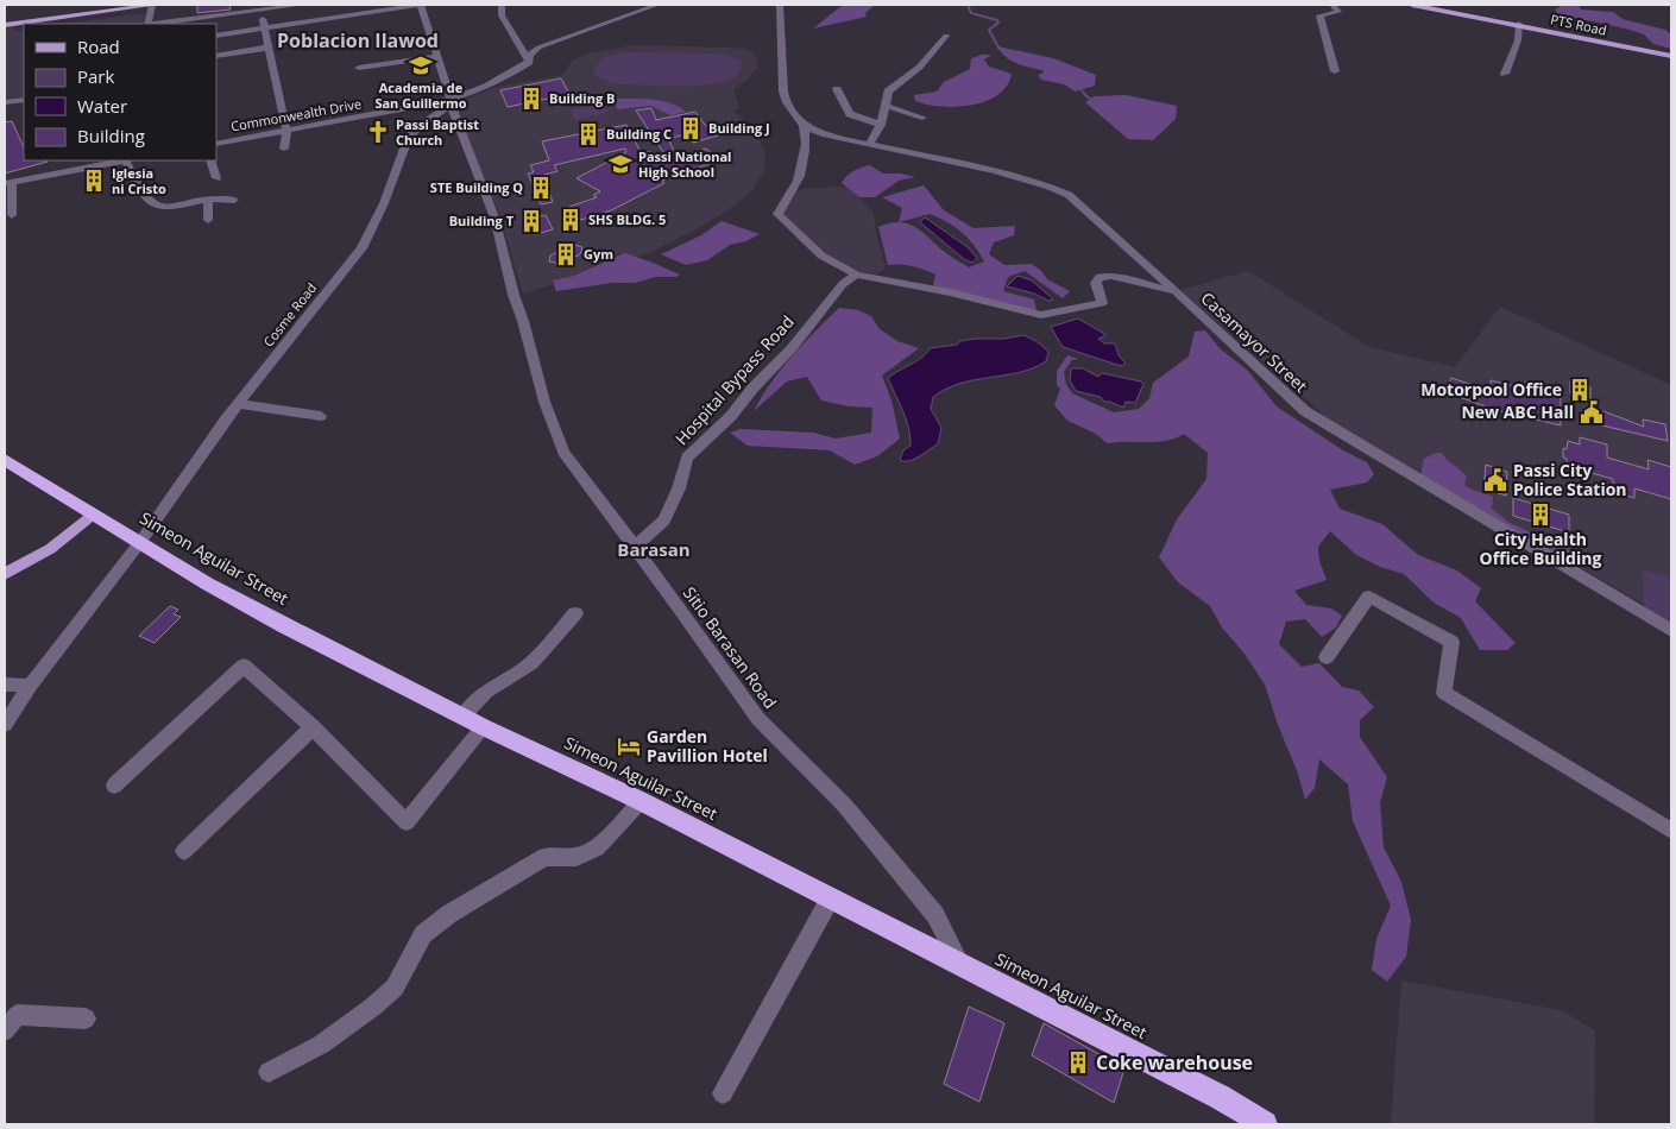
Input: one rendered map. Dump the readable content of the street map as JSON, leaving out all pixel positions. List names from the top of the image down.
{
  "streets": {
    "highway": ["Simeon Aguilar Street"],
    "main road": ["PTS Road"],
    "street": [
      "Commonwealth Drive",
      "Cosme Road",
      "Casamayor Street",
      "Hospital Bypass Road",
      "Sitio Barasan Road"
    ]
  },
  "crossings": [
    ["Commonwealth Drive", "Cosme Road"],
    ["Commonwealth Drive", "Sitio Barasan Road"],
    ["Cosme Road", "Simeon Aguilar Street"],
    ["Cosme Road", "Sitio Barasan Road"],
    ["Hospital Bypass Road", "Sitio Barasan Road"],
    ["Simeon Aguilar Street", "Sitio Barasan Road"]
  ],
  "districts": ["Poblacion Ilawod", "Barasan"],
  "places": {
    "school or university": ["Academia de San Guillermo", "Passi National High School"],
    "building": [
      "Building B",
      "Building J",
      "Building C",
      "Iglesia ni Cristo",
      "STE Building Q",
      "SHS BLDG. 5",
      "Building T",
      "Gym",
      "Motorpool Office",
      "City Health Office Building",
      "Coke warehouse"
    ],
    "church": ["Passi Baptist Church"],
    "public building": ["New ABC Hall", "Passi City Police Station"],
    "hotel": ["Garden Pavillion Hotel"]
  },
  "legend": [
    "Road",
    "Park",
    "Water",
    "Building"
  ]
}
